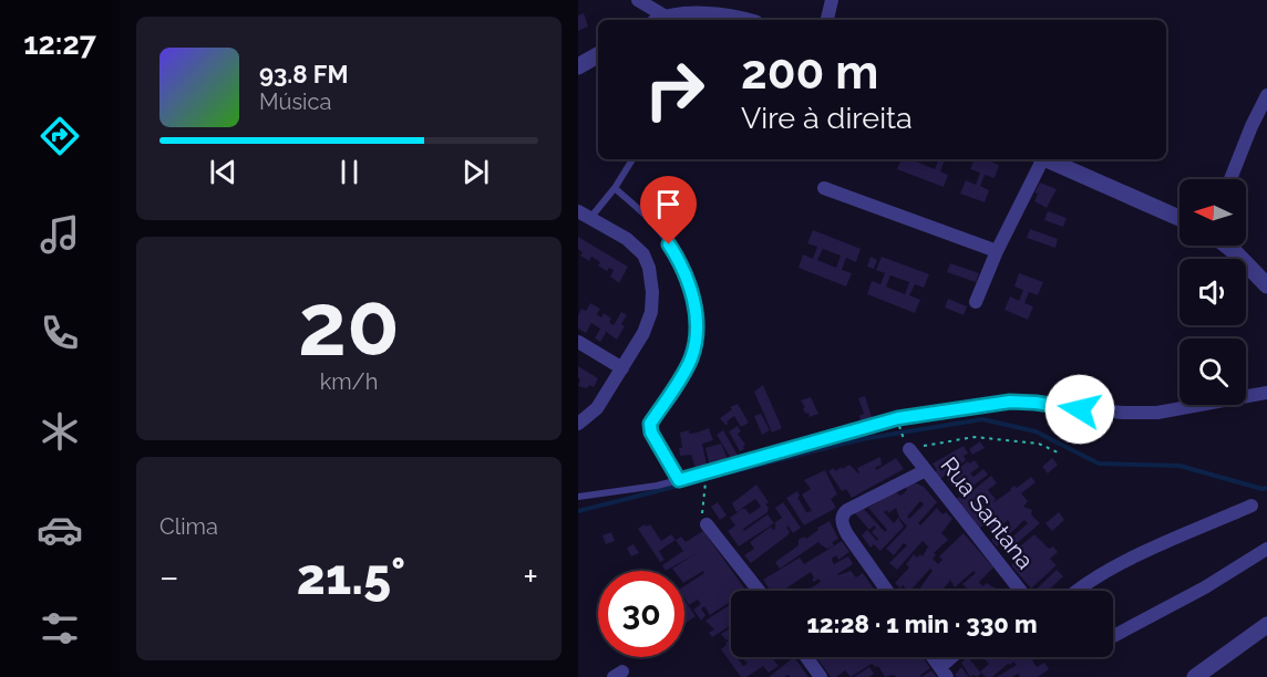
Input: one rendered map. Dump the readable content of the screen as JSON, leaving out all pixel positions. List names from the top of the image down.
{
  "streets": {
    "street": ["Rua Santana"]
  },
  "north": "left",
  "page": {
    "tabs": "12:27",
    "turn": ["200 m", "Vire à direita"],
    "song": ["93.8 FM", "Música"],
    "tile": [
      ["20", "km/h"],
      "Clima"
    ],
    "heat": ["−", "21.5°", "+"],
    "limit": "30",
    "trip": "12:28 · 1 min · 330 m"
  }
}
